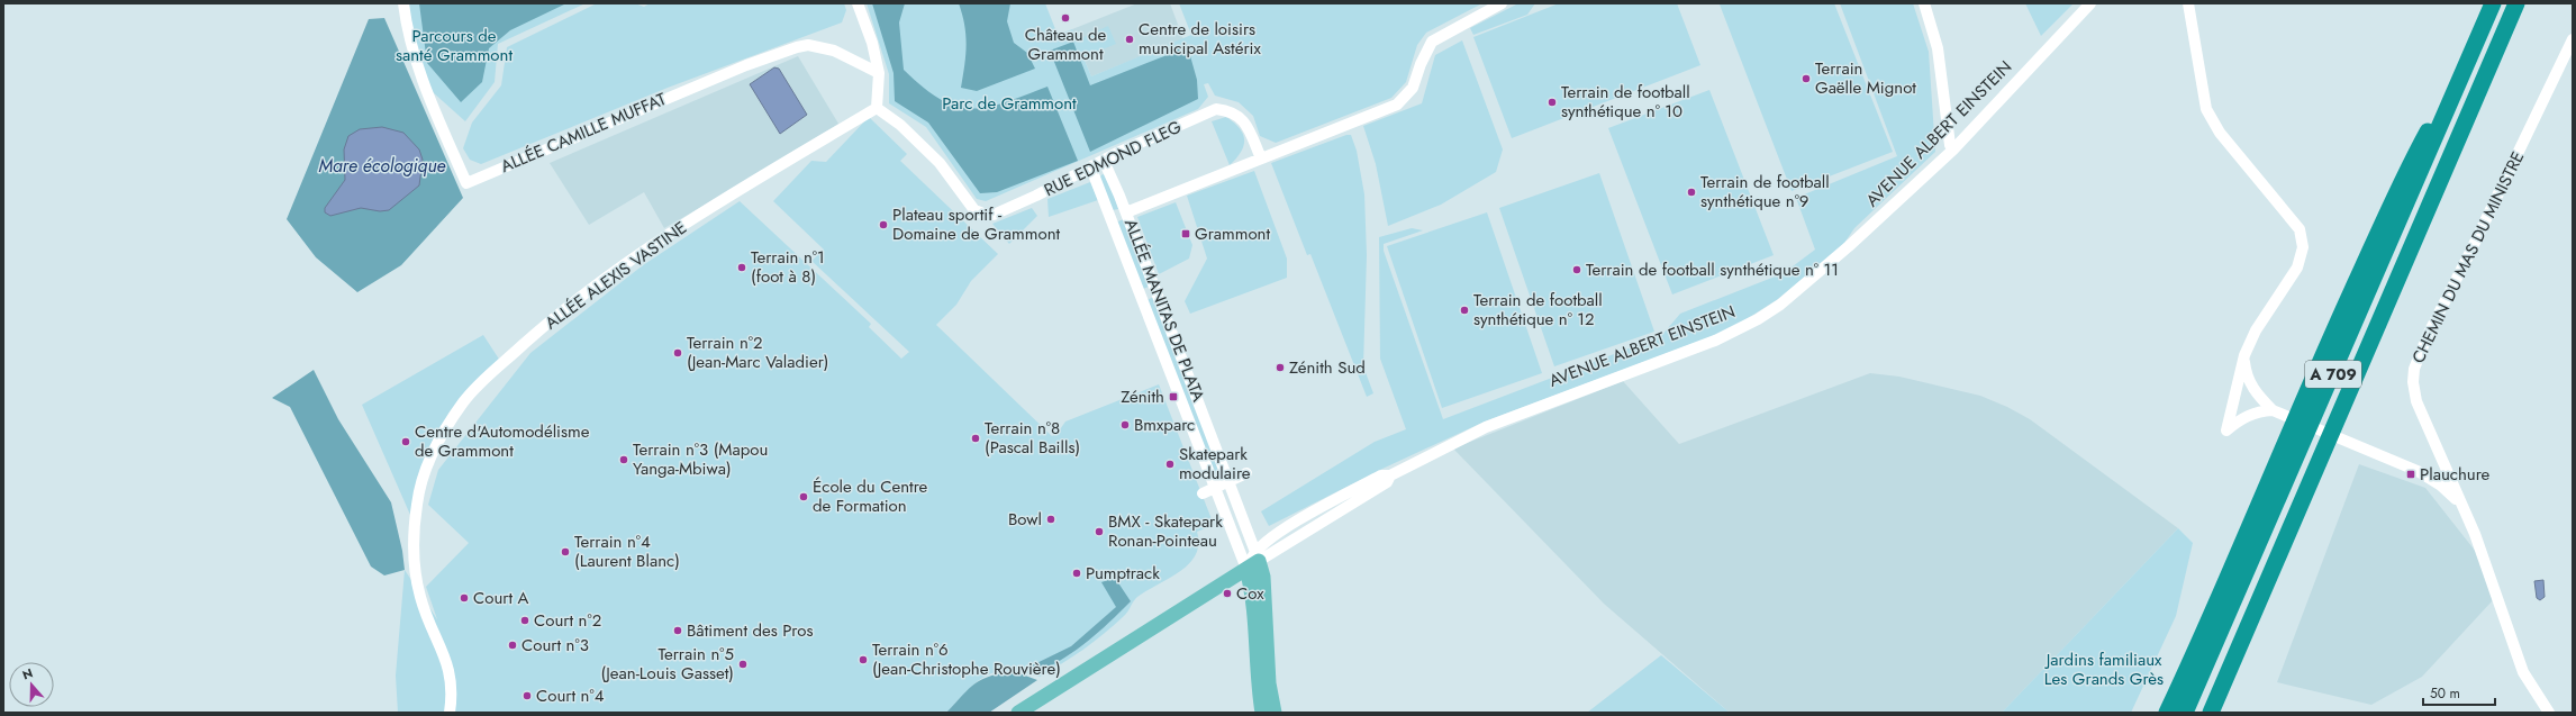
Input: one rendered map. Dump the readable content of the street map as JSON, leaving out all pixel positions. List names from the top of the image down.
{
  "streets": {
    "highway": ["A 709"],
    "main road": ["AVENUE ALBERT EINSTEIN"],
    "street": [
      "ALLÉE CAMILLE MUFFAT",
      "RUE EDMOND FLEG",
      "CHEMIN DU MAS DU MINISTRE",
      "ALLÉE ALEXIS VASTINE",
      "ALLÉE MANITAS DE PLATA"
    ]
  },
  "crossings": [
    ["AVENUE ALBERT EINSTEIN", "ALLÉE MANITAS DE PLATA"],
    ["RUE EDMOND FLEG", "ALLÉE ALEXIS VASTINE"],
    ["RUE EDMOND FLEG", "ALLÉE MANITAS DE PLATA"]
  ],
  "water": ["Mare écologique"],
  "parks": ["Parcours de santé Grammont", "Parc de Grammont", "Jardins familiaux Les Grands Grès"],
  "places": {
    "other": [
      "Château de Grammont",
      "Centre de loisirs municipal Astérix",
      "Terrain Gaëlle Mignot",
      "Terrain de football synthétique n° 10",
      "Terrain de football synthétique n°9",
      "Plateau sportif - Domaine de Grammont",
      "Terrain n°1 (foot à 8)",
      "Terrain de football synthétique n° 11",
      "Terrain de football synthétique n° 12",
      "Terrain n°2 (Jean-Marc Valadier)",
      "Zénith Sud",
      "Bmxparc",
      "Terrain n°8 (Pascal Baills)",
      "Centre d'Automodélisme de Grammont",
      "Terrain n°3 (Mapou Yanga-Mbiwa)",
      "Skatepark modulaire",
      "École du Centre de Formation",
      "Bowl",
      "BMX - Skatepark Ronan-Pointeau",
      "Terrain n°4 (Laurent Blanc)",
      "Pumptrack",
      "Cox",
      "Court A",
      "Court n°2",
      "Bâtiment des Pros",
      "Court n°3",
      "Terrain n°6 (Jean-Christophe Rouvière)",
      "Terrain n°5 (Jean-Louis Gasset)",
      "Court n°4"
    ],
    "transit": ["Grammont", "Zénith", "Plauchure"]
  },
  "scale_bar": "50 m",
  "north": "top"
}
